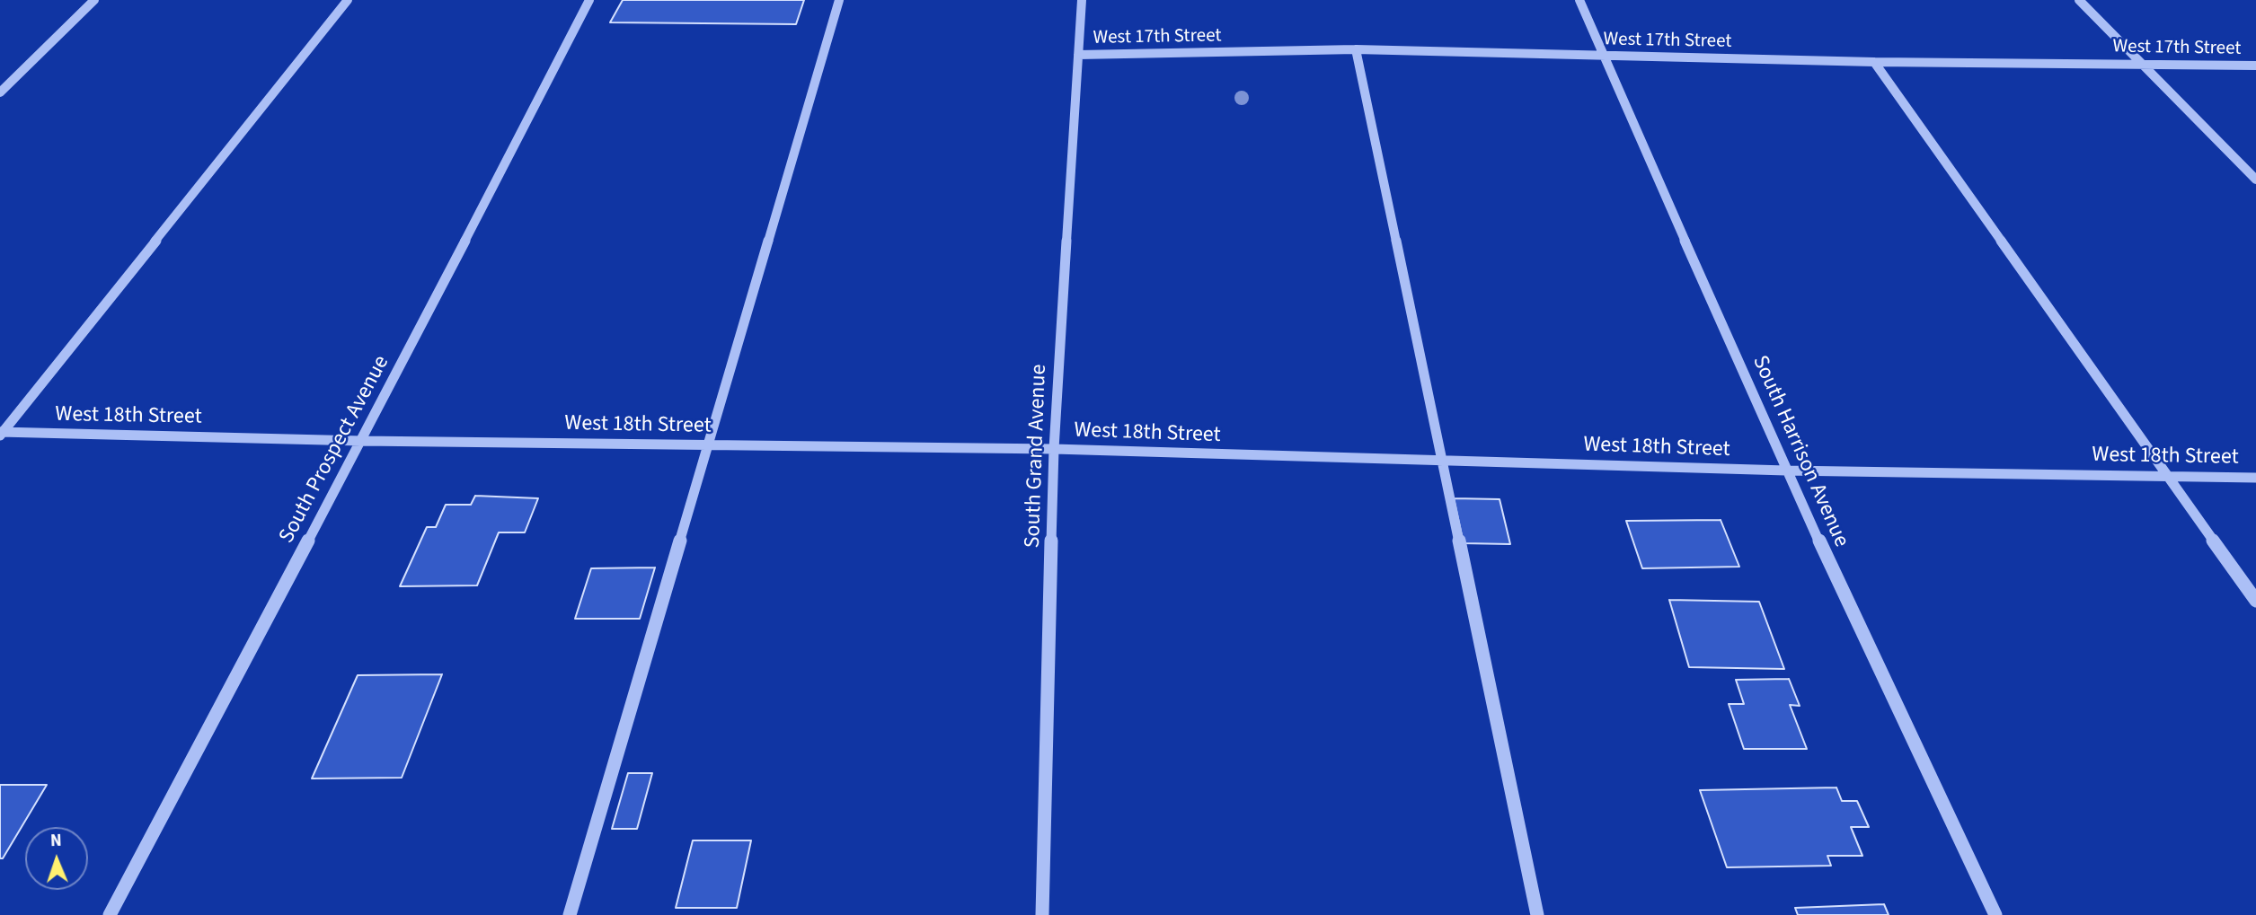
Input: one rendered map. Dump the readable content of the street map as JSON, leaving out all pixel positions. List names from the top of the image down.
{
  "streets": {
    "street": [
      "West 17th Street",
      "West 18th Street",
      "South Prospect Avenue",
      "South Harrison Avenue",
      "South Grand Avenue"
    ]
  },
  "crossings": [
    ["West 17th Street", "South Harrison Avenue"],
    ["West 17th Street", "South Grand Avenue"],
    ["West 18th Street", "South Prospect Avenue"],
    ["West 18th Street", "South Harrison Avenue"],
    ["West 18th Street", "South Grand Avenue"]
  ],
  "north": "top"
}
